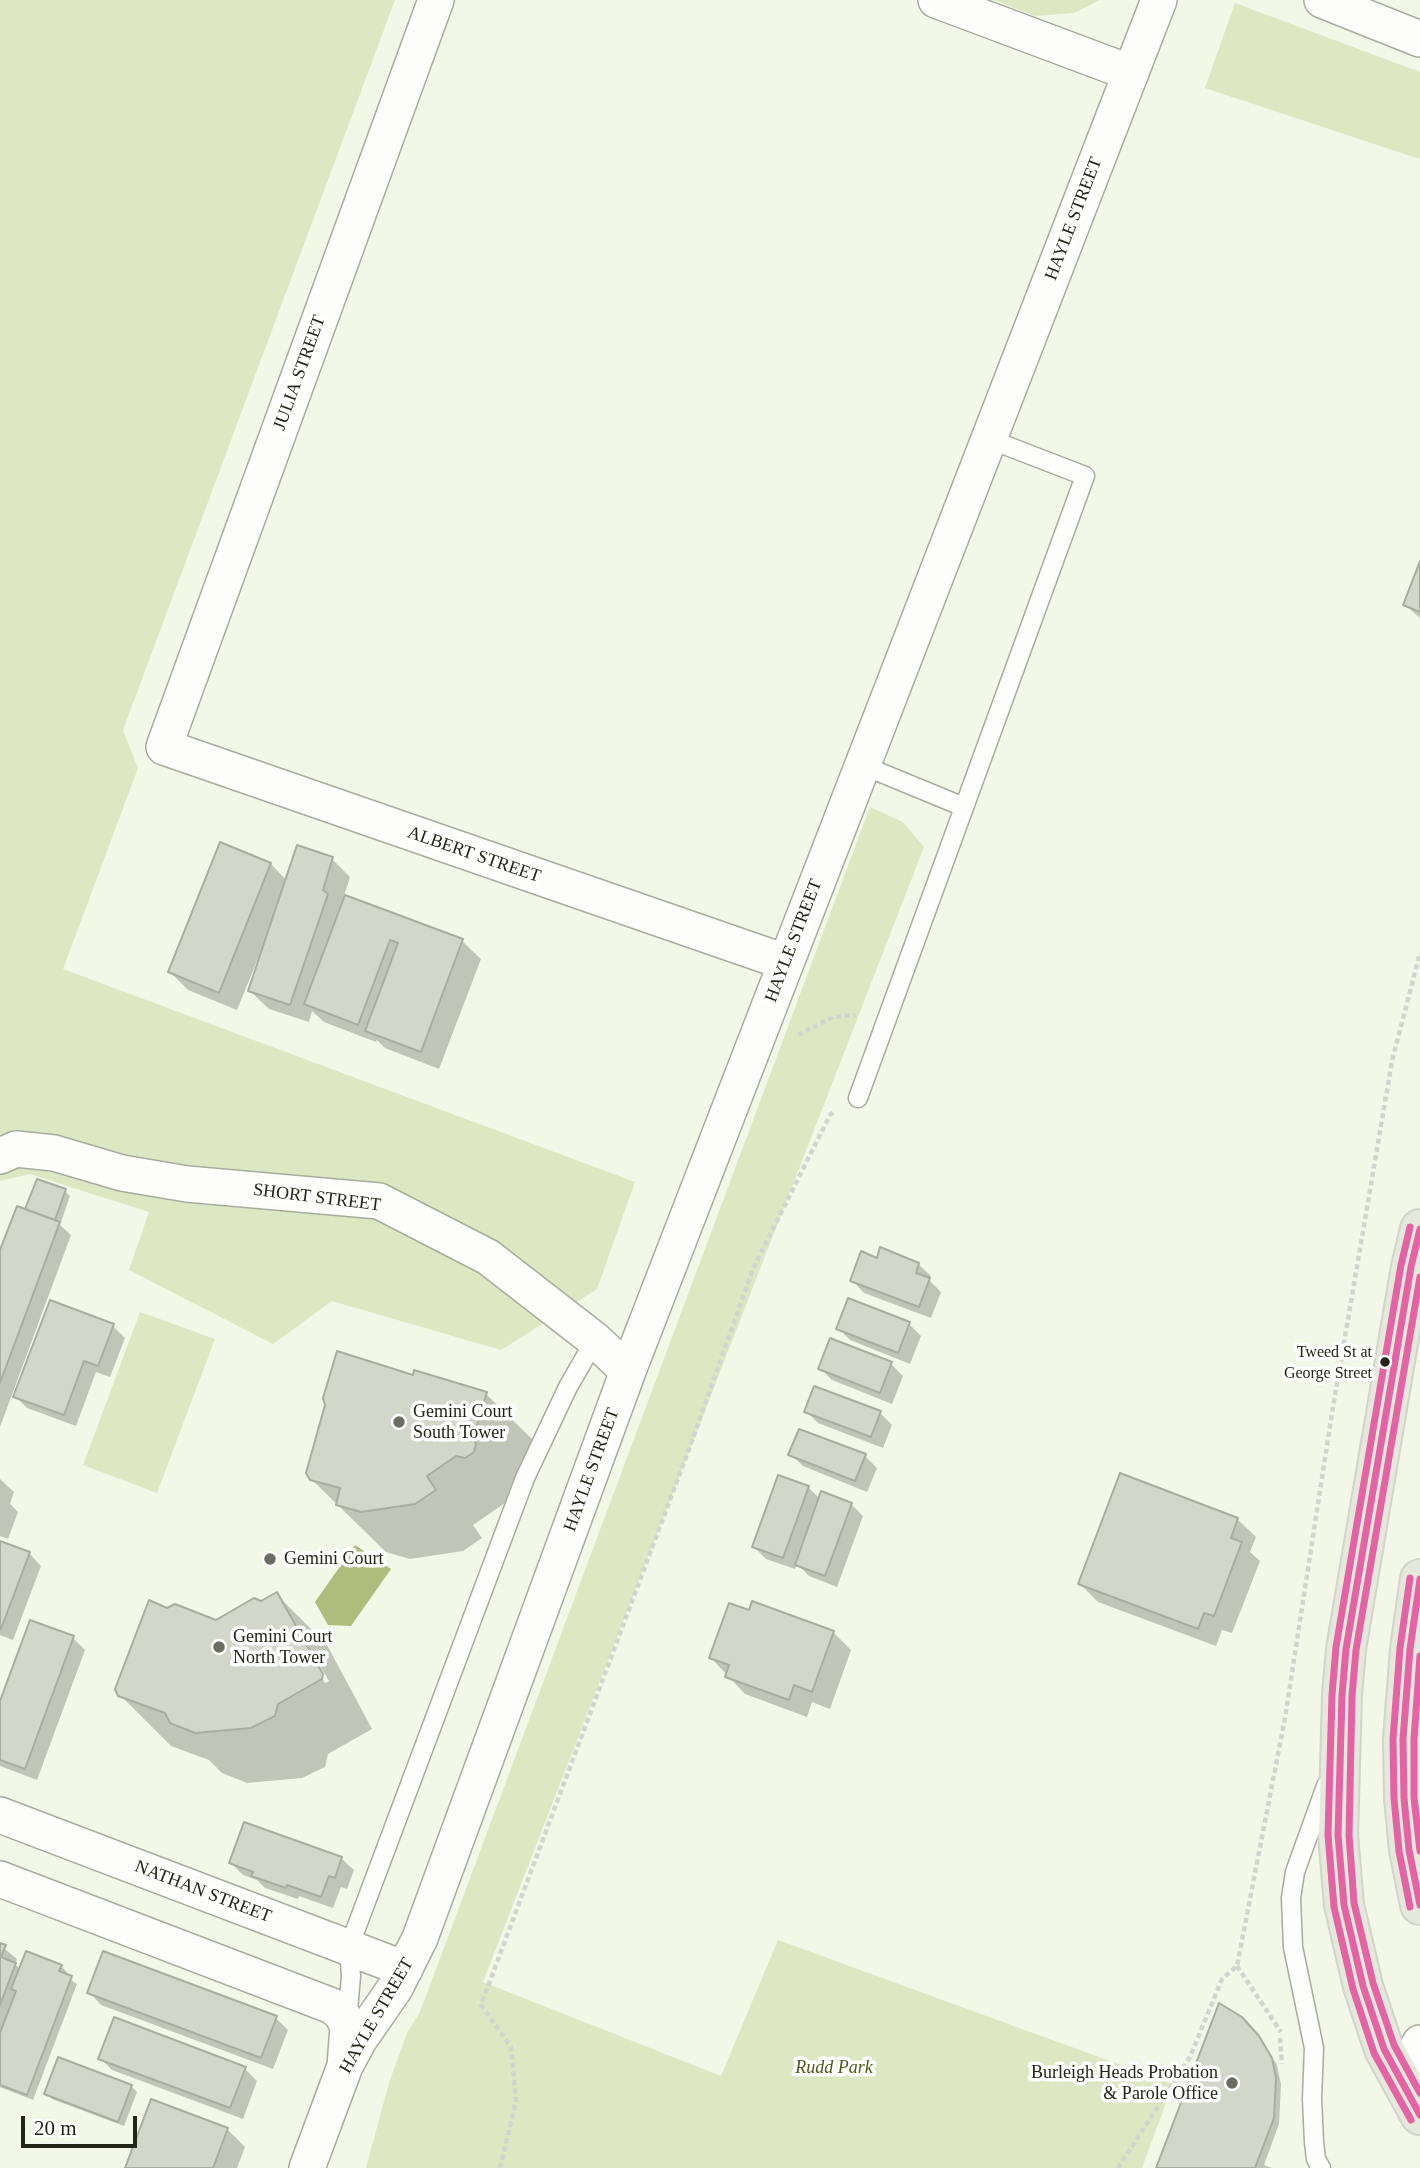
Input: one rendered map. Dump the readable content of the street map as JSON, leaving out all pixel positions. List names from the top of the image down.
{
  "streets": {
    "street": [
      "HAYLE STREET",
      "JULIA STREET",
      "ALBERT STREET",
      "SHORT STREET",
      "NATHAN STREET"
    ]
  },
  "crossings": [
    ["HAYLE STREET", "ALBERT STREET"],
    ["HAYLE STREET", "SHORT STREET"],
    ["HAYLE STREET", "NATHAN STREET"],
    ["JULIA STREET", "ALBERT STREET"]
  ],
  "parks": ["Rudd Park"],
  "places": [
    "Tweed St at George Street",
    "Gemini Court South Tower",
    "Gemini Court",
    "Gemini Court North Tower",
    "Burleigh Heads Probation & Parole Office"
  ],
  "scale_bar": "20 m"
}
